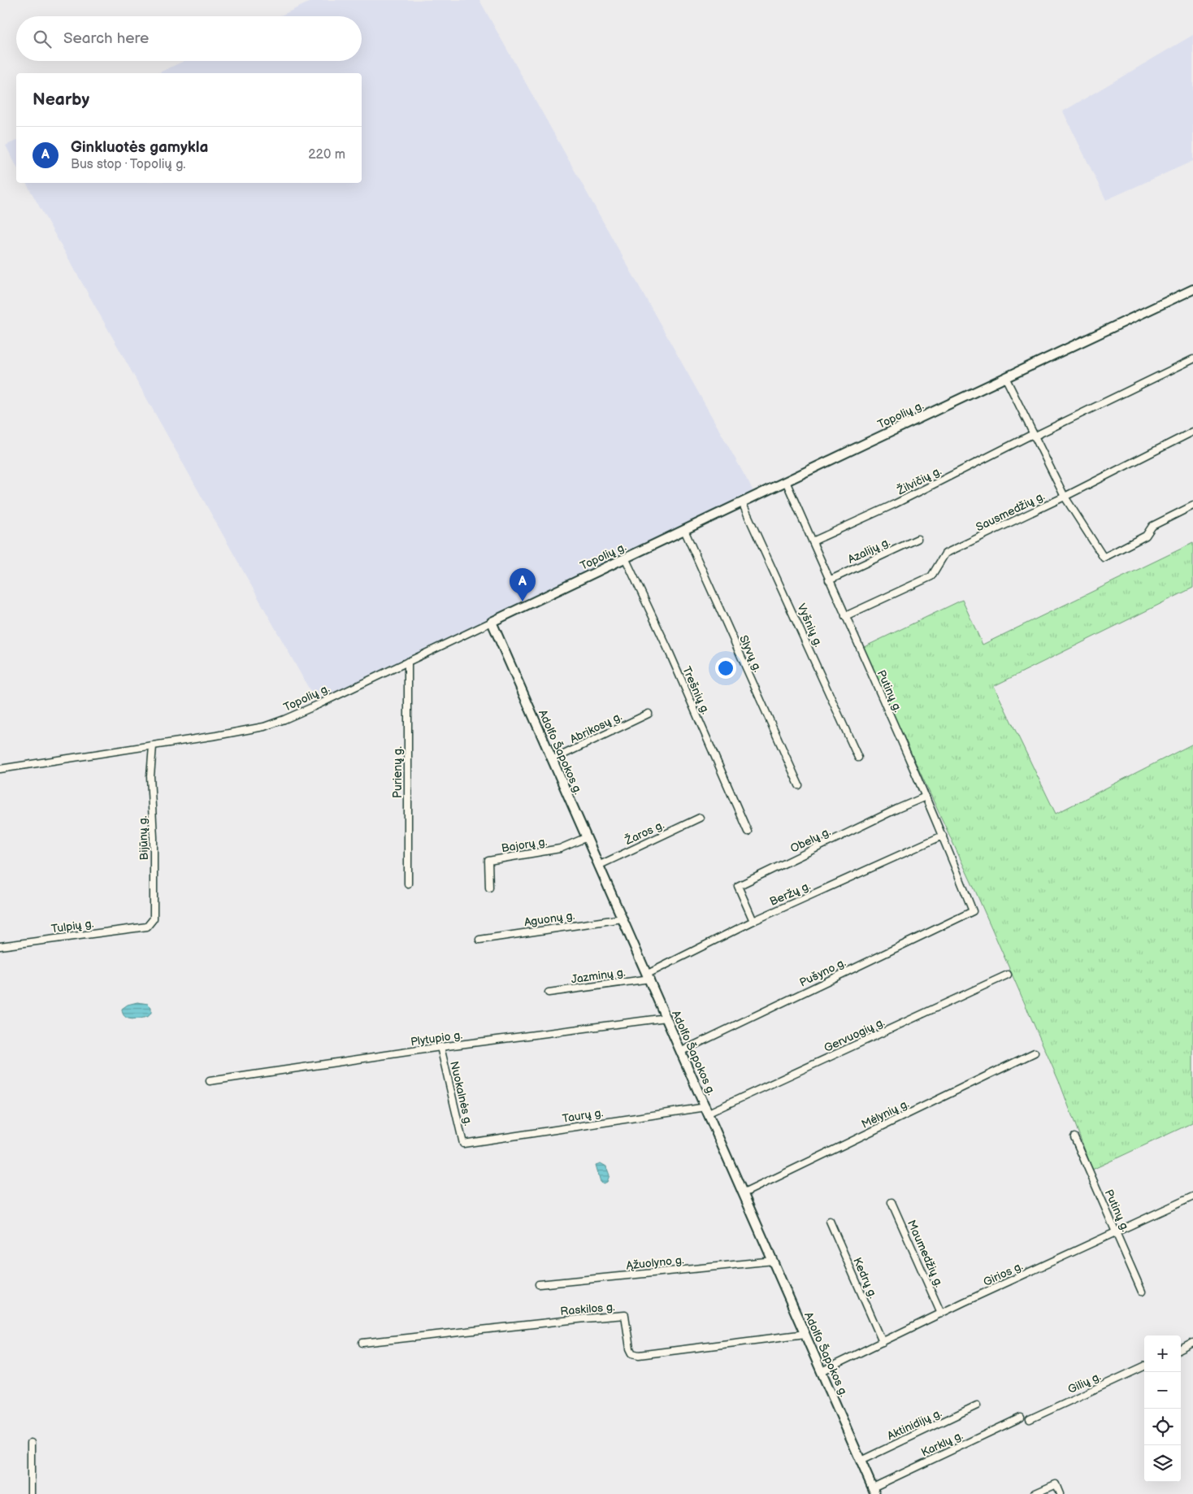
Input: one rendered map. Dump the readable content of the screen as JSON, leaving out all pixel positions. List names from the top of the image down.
{
  "streets": {
    "street": [
      "Topolių g.",
      "Žilvičių g.",
      "Sausmedžių g.",
      "Azalijų g.",
      "Vyšnių g.",
      "Slyvų g.",
      "Trešnių g.",
      "Putinų g.",
      "Abrikosų g.",
      "Adolfo Šapokos g.",
      "Purienų g.",
      "Žaros g.",
      "Bijūnų g.",
      "Obelų g.",
      "Bajorų g.",
      "Beržų g.",
      "Aguonų g.",
      "Tulpių g.",
      "Pušyno g.",
      "Jazminų g.",
      "Gervuogių g.",
      "Plytupio g.",
      "Nuokalnės g.",
      "Mėlynių g.",
      "Taurų g.",
      "Maumedžių g.",
      "Ąžuolyno g.",
      "Girios g.",
      "Kedrų g.",
      "Raskilos g.",
      "Gilių g.",
      "Aktinidijų g.",
      "Karklų g."
    ]
  },
  "crossings": [
    ["Topolių g.", "Vyšnių g."],
    ["Topolių g.", "Slyvų g."],
    ["Topolių g.", "Trešnių g."],
    ["Topolių g.", "Putinų g."],
    ["Topolių g.", "Adolfo Šapokos g."],
    ["Topolių g.", "Purienų g."],
    ["Topolių g.", "Bijūnų g."],
    ["Žilvičių g.", "Putinų g."],
    ["Sausmedžių g.", "Putinų g."],
    ["Azalijų g.", "Putinų g."],
    ["Putinų g.", "Obelų g."],
    ["Putinų g.", "Beržų g."],
    ["Putinų g.", "Pušyno g."],
    ["Putinų g.", "Girios g."],
    ["Abrikosų g.", "Adolfo Šapokos g."],
    ["Adolfo Šapokos g.", "Žaros g."],
    ["Adolfo Šapokos g.", "Bajorų g."],
    ["Adolfo Šapokos g.", "Beržų g."],
    ["Adolfo Šapokos g.", "Aguonų g."],
    ["Adolfo Šapokos g.", "Pušyno g."],
    ["Adolfo Šapokos g.", "Jazminų g."],
    ["Adolfo Šapokos g.", "Gervuogių g."],
    ["Adolfo Šapokos g.", "Plytupio g."],
    ["Adolfo Šapokos g.", "Mėlynių g."],
    ["Adolfo Šapokos g.", "Taurų g."],
    ["Adolfo Šapokos g.", "Ąžuolyno g."],
    ["Adolfo Šapokos g.", "Girios g."],
    ["Adolfo Šapokos g.", "Raskilos g."],
    ["Adolfo Šapokos g.", "Aktinidijų g."],
    ["Adolfo Šapokos g.", "Karklų g."],
    ["Bijūnų g.", "Tulpių g."],
    ["Obelų g.", "Beržų g."],
    ["Beržų g.", "Jazminų g."],
    ["Gervuogių g.", "Taurų g."],
    ["Plytupio g.", "Nuokalnės g."],
    ["Nuokalnės g.", "Taurų g."],
    ["Maumedžių g.", "Girios g."],
    ["Girios g.", "Kedrų g."]
  ],
  "page": {
    "search": "Search here",
    "heading": "Nearby",
    "list": [
      {
        "mark": "A",
        "name": "Ginkluotės gamykla",
        "note": "Bus stop · Topolių g.",
        "value": "220 m"
      }
    ],
    "pins": "A",
    "map_buttons": ["+", "−"]
  }
}
